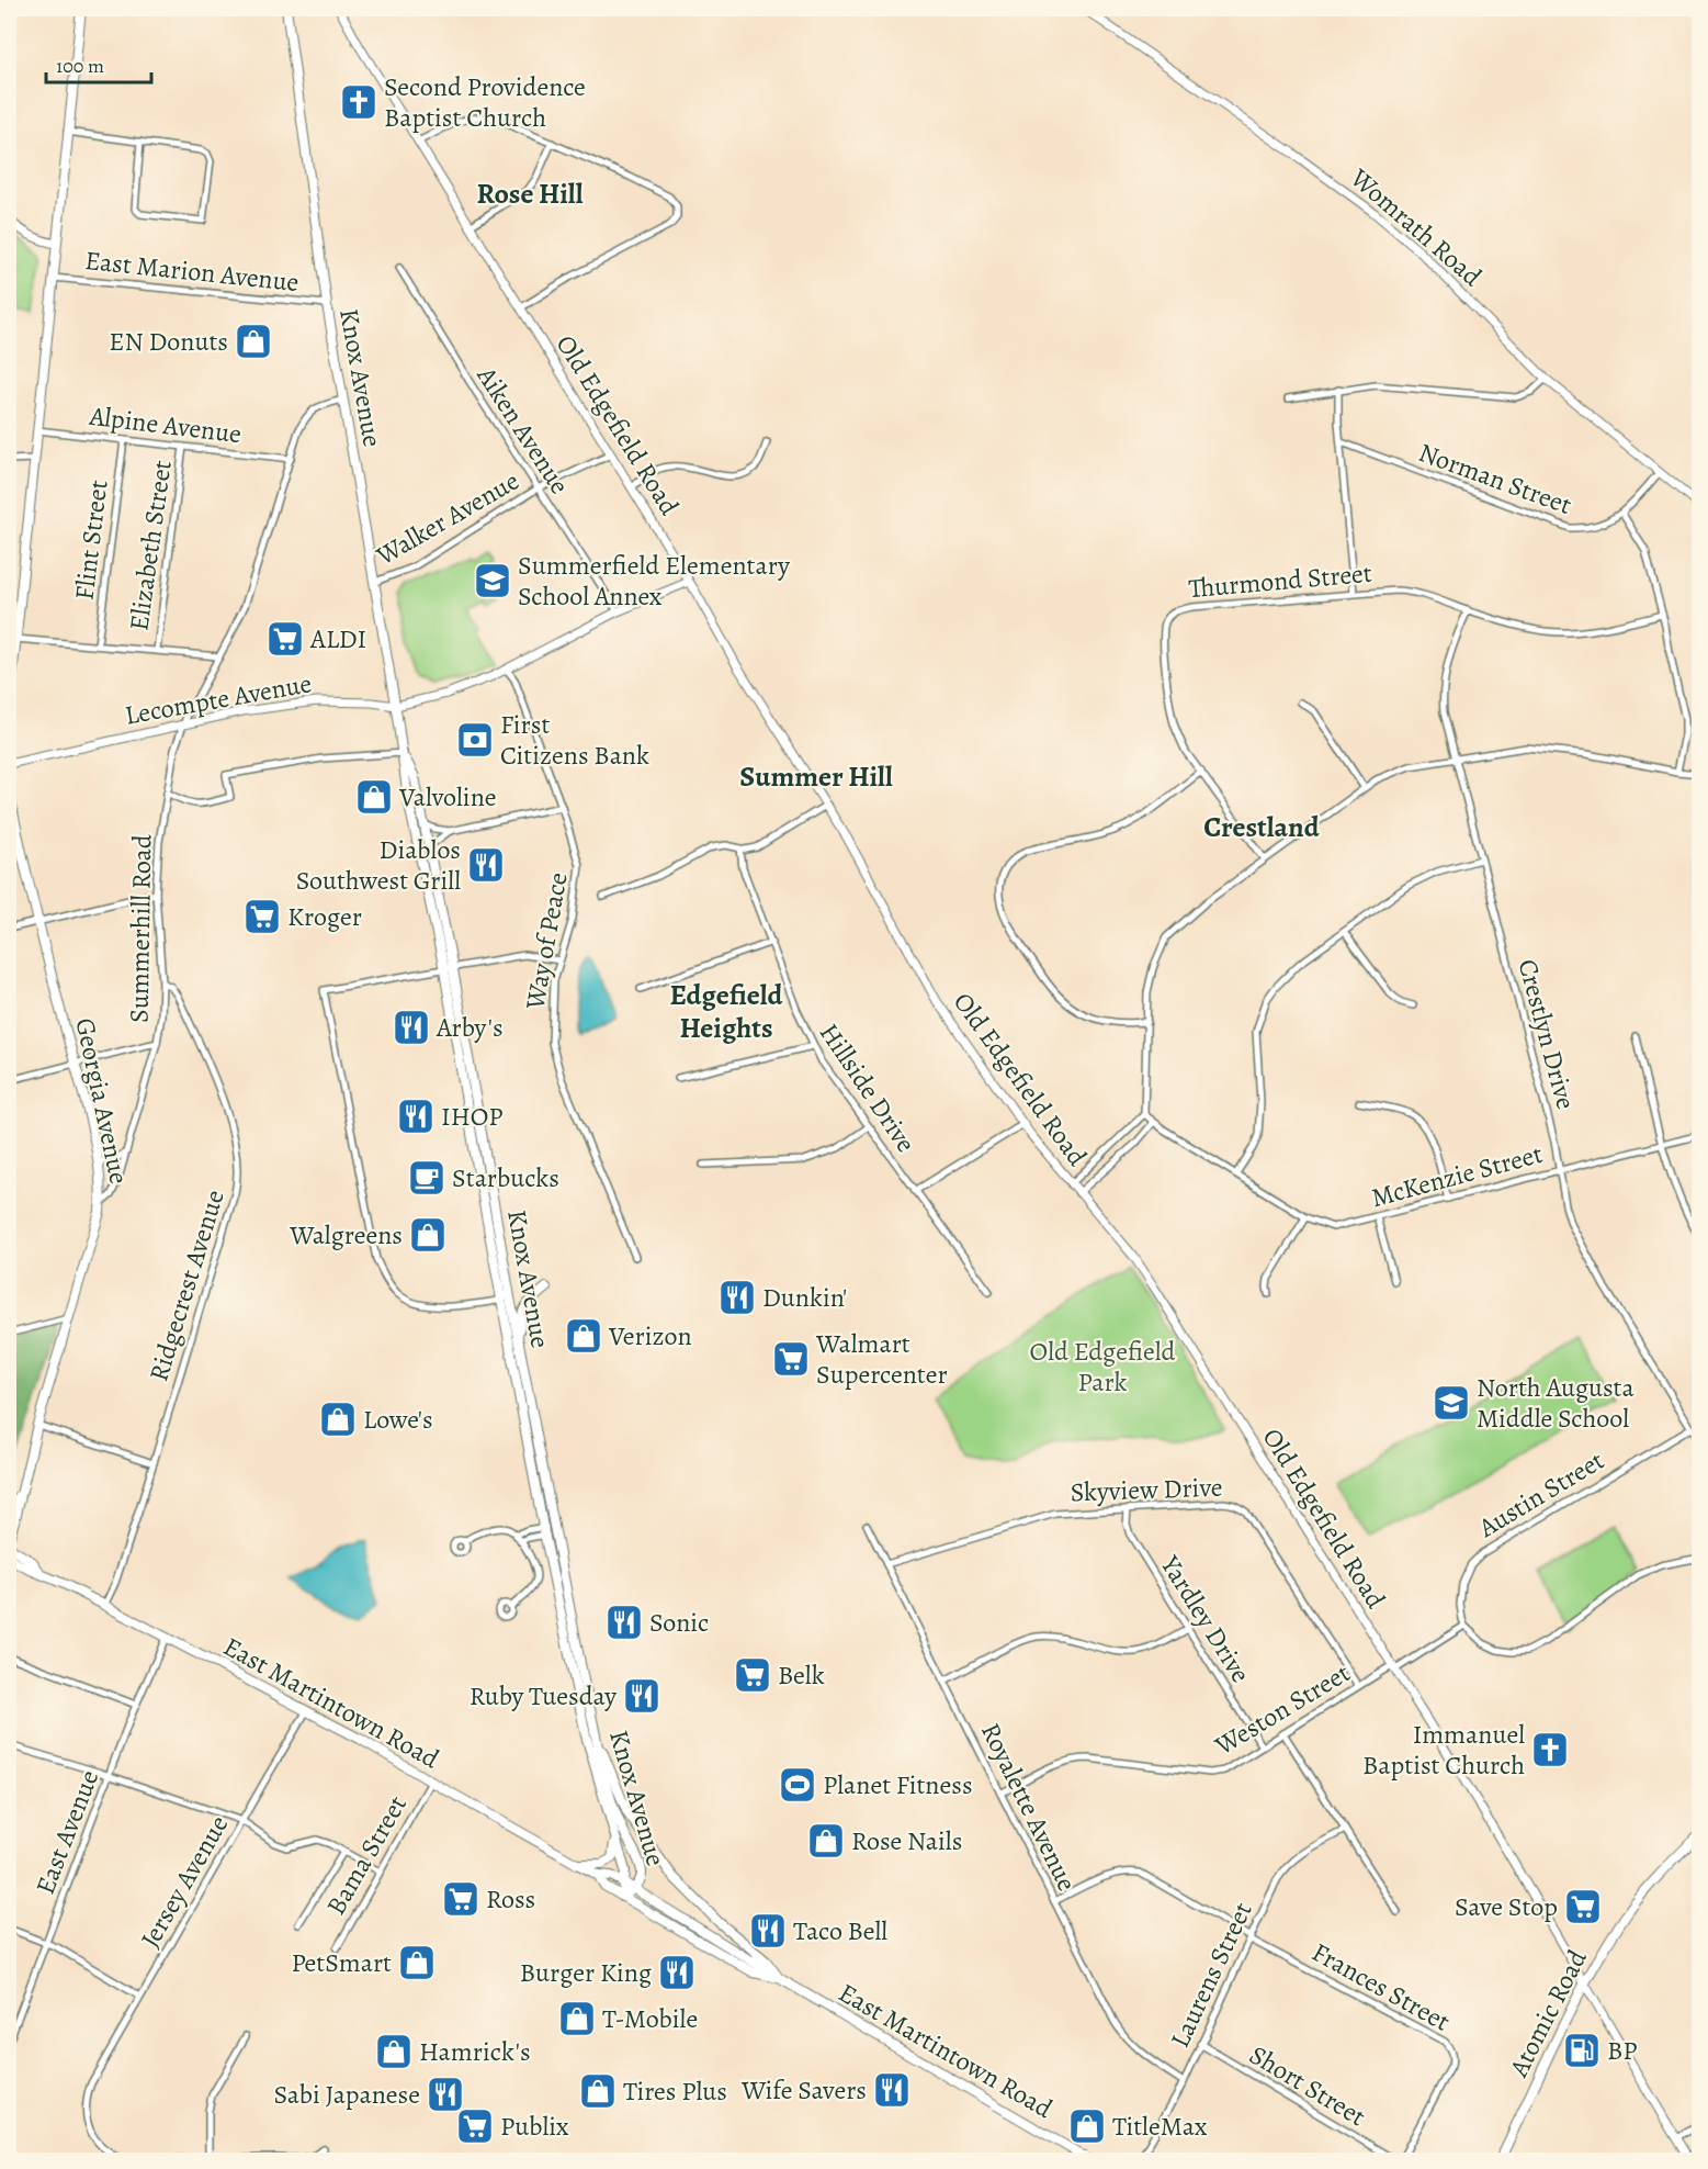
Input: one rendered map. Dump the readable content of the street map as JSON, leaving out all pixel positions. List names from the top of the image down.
{
  "streets": {
    "main road": [
      "Knox Avenue",
      "Georgia Avenue",
      "East Martintown Road",
      "Atomic Road"
    ],
    "street": [
      "Womrath Road",
      "East Marion Avenue",
      "Alpine Avenue",
      "Old Edgefield Road",
      "Aiken Avenue",
      "Norman Street",
      "Walker Avenue",
      "Flint Street",
      "Elizabeth Street",
      "Thurmond Street",
      "Lecompte Avenue",
      "Summerhill Road",
      "Way of Peace",
      "Crestlyn Drive",
      "Hillside Drive",
      "McKenzie Street",
      "Ridgecrest Avenue",
      "Skyview Drive",
      "Austin Street",
      "Yardley Drive",
      "Weston Street",
      "Royalette Avenue",
      "East Avenue",
      "Bama Street",
      "Jersey Avenue",
      "Laurens Street",
      "Frances Street",
      "Short Street"
    ]
  },
  "crossings": [
    ["Womrath Road", "Norman Street"],
    ["East Marion Avenue", "Knox Avenue"],
    ["Knox Avenue", "Walker Avenue"],
    ["Knox Avenue", "Lecompte Avenue"],
    ["Knox Avenue", "Summerhill Road"],
    ["Knox Avenue", "East Martintown Road"],
    ["Alpine Avenue", "Flint Street"],
    ["Alpine Avenue", "Elizabeth Street"],
    ["Alpine Avenue", "Summerhill Road"],
    ["Old Edgefield Road", "Walker Avenue"],
    ["Old Edgefield Road", "Lecompte Avenue"],
    ["Old Edgefield Road", "Weston Street"],
    ["Old Edgefield Road", "Atomic Road"],
    ["Aiken Avenue", "Walker Avenue"],
    ["Aiken Avenue", "Lecompte Avenue"],
    ["Thurmond Street", "Crestlyn Drive"],
    ["Lecompte Avenue", "Summerhill Road"],
    ["Lecompte Avenue", "Way of Peace"],
    ["Summerhill Road", "Georgia Avenue"],
    ["Summerhill Road", "Ridgecrest Avenue"],
    ["Crestlyn Drive", "McKenzie Street"],
    ["Crestlyn Drive", "Austin Street"],
    ["Ridgecrest Avenue", "East Martintown Road"],
    ["Skyview Drive", "Yardley Drive"],
    ["Skyview Drive", "Weston Street"],
    ["Skyview Drive", "Royalette Avenue"],
    ["Austin Street", "Weston Street"],
    ["Yardley Drive", "Weston Street"],
    ["East Martintown Road", "East Avenue"],
    ["East Martintown Road", "Bama Street"],
    ["East Martintown Road", "Jersey Avenue"],
    ["Weston Street", "Royalette Avenue"],
    ["Royalette Avenue", "Laurens Street"],
    ["Royalette Avenue", "Frances Street"],
    ["Laurens Street", "Frances Street"],
    ["Laurens Street", "Short Street"]
  ],
  "districts": [
    "Rose Hill",
    "Summer Hill",
    "Crestland",
    "Edgefield Heights"
  ],
  "parks": ["Old Edgefield Park"],
  "places": {
    "church": ["Second Providence Baptist Church", "Immanuel Baptist Church"],
    "shop": [
      "EN Donuts",
      "Valvoline",
      "Walgreens",
      "Verizon",
      "Lowe's",
      "Rose Nails",
      "PetSmart",
      "T-Mobile",
      "Hamrick's",
      "Tires Plus",
      "TitleMax"
    ],
    "school or university": ["Summerfield Elementary School Annex", "North Augusta Middle School"],
    "supermarket": [
      "ALDI",
      "Kroger",
      "Walmart Supercenter",
      "Belk",
      "Ross",
      "Save Stop",
      "Publix"
    ],
    "bank": ["First Citizens Bank"],
    "restaurant": [
      "Diablos Southwest Grill",
      "Arby's",
      "IHOP",
      "Dunkin'",
      "Sonic",
      "Ruby Tuesday",
      "Taco Bell",
      "Burger King",
      "Wife Savers",
      "Sabi Japanese"
    ],
    "cafe": ["Starbucks"],
    "sports": ["Planet Fitness"],
    "fuel station": ["BP"]
  },
  "scale_bar": "100 m"
}
